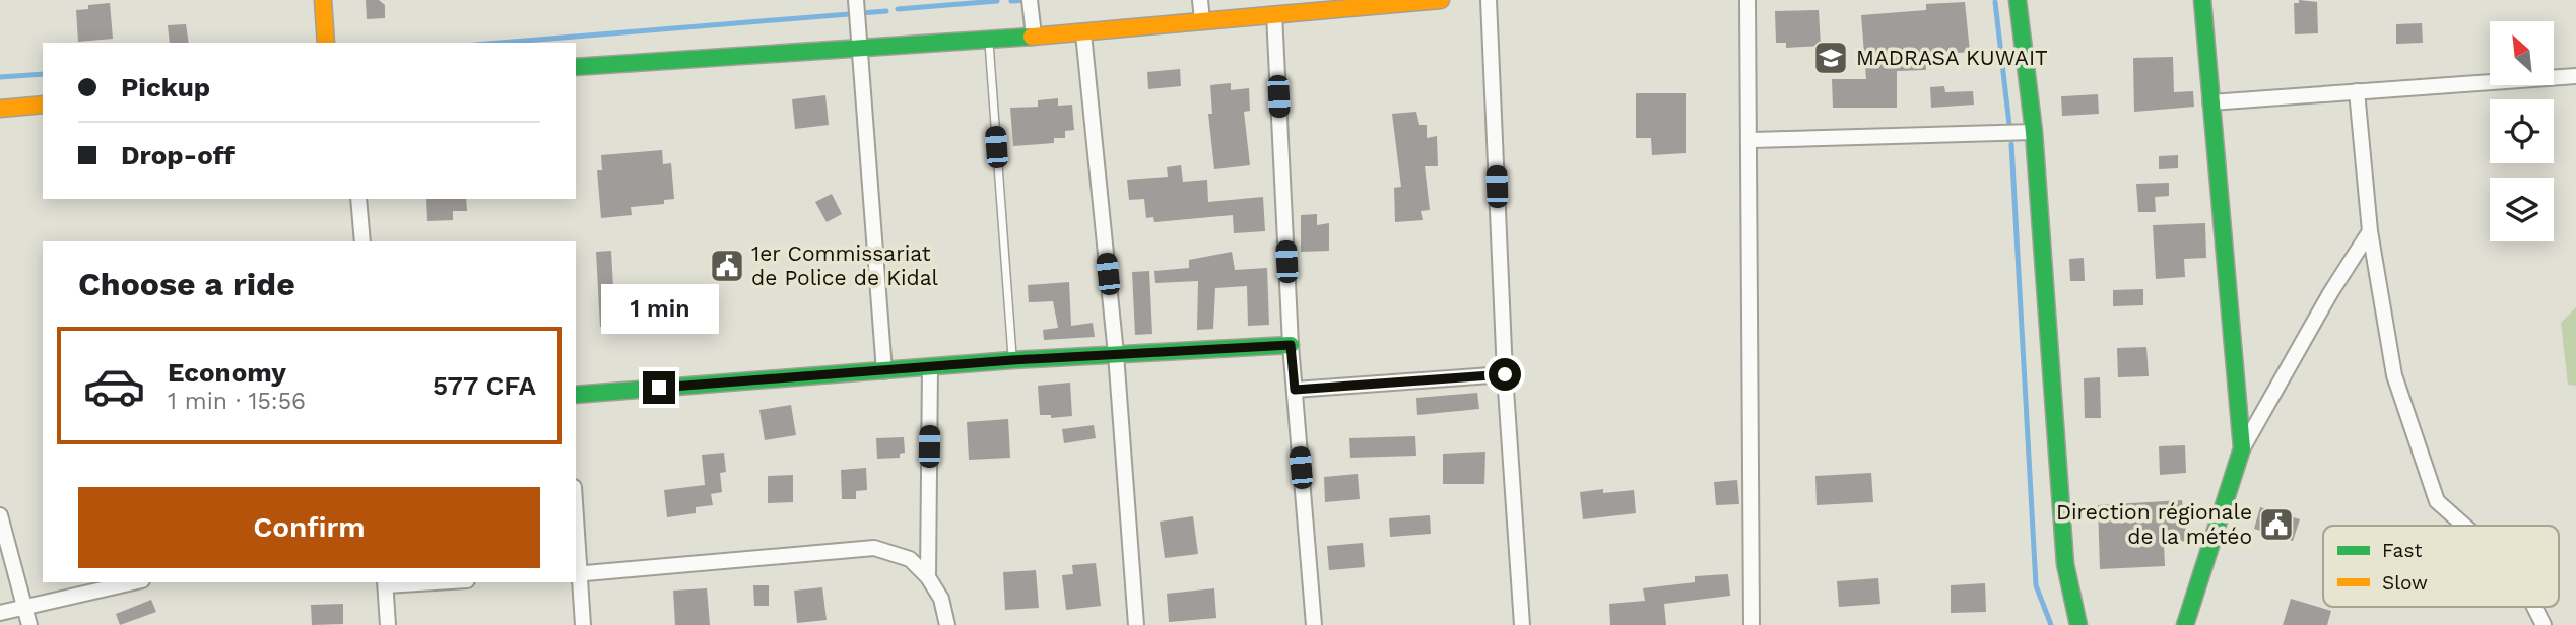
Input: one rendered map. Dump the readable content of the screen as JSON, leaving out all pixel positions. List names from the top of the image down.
{
  "places": {
    "school or university": ["MADRASA KUWAIT"],
    "public building": ["1er Commissariat de Police de Kidal", "Direction régionale de la météo"]
  },
  "legend": ["Fast", "Slow"],
  "north": "top left",
  "page": {
    "banner": ["Pickup", "Drop-off"],
    "heading": "Choose a ride",
    "bubble": "1 min",
    "list": [
      {
        "name": "Economy",
        "note": "1 min · 15:56",
        "value": "577 CFA"
      }
    ],
    "buttons": "Confirm"
  }
}
